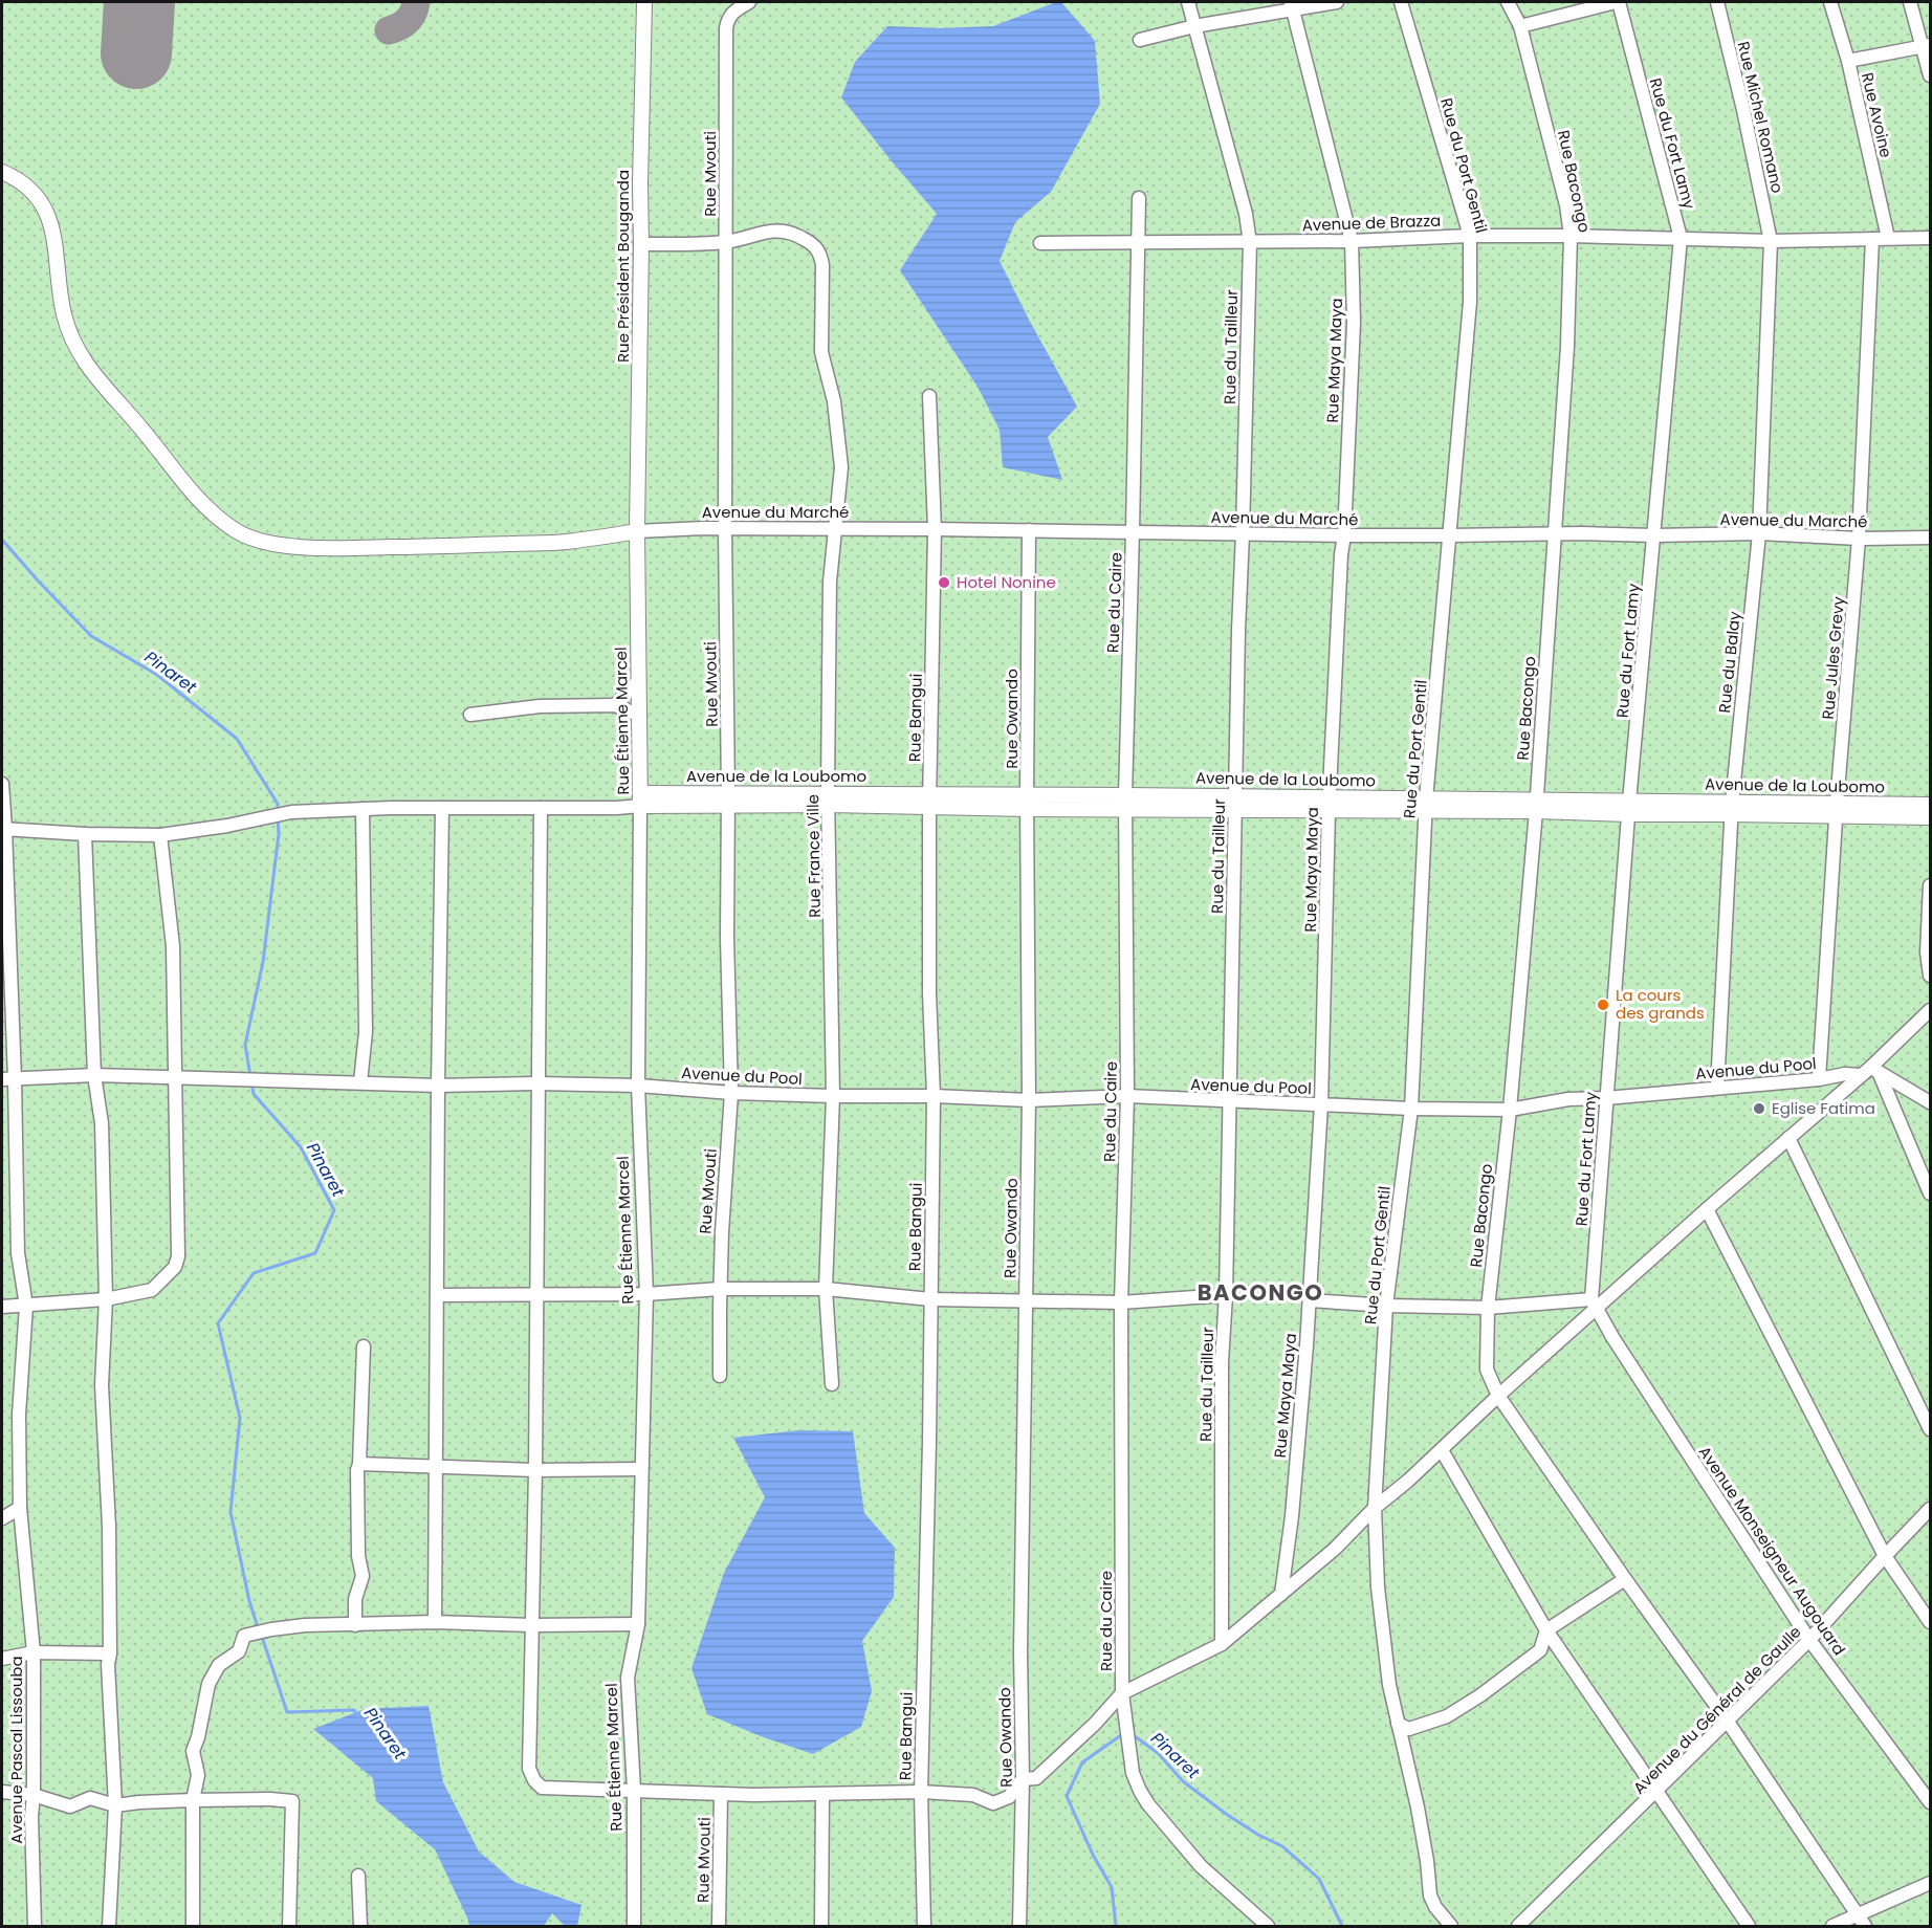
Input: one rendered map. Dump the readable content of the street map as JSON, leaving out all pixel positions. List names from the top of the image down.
{
  "streets": {
    "street": [
      "Rue Avoine",
      "Rue Michel Romano",
      "Rue du Fort Lamy",
      "Rue du Port Gentil",
      "Rue Mvouti",
      "Rue Bacongo",
      "Avenue de Brazza",
      "Rue Président Bouganda",
      "Rue du Tailleur",
      "Rue Maya Maya",
      "Avenue du Marché",
      "Rue du Caire",
      "Rue Jules Grevy",
      "Rue du Balay",
      "Rue Bangui",
      "Rue Owando",
      "Rue Étienne Marcel",
      "Avenue de la Loubomo",
      "Rue France Ville",
      "Avenue du Pool",
      "Avenue Monseigneur Augouard",
      "Avenue du Général de Gaulle",
      "Avenue Pascal Lissouba"
    ]
  },
  "crossings": [
    ["Rue Avoine", "Avenue de Brazza"],
    ["Rue Michel Romano", "Avenue de Brazza"],
    ["Rue Michel Romano", "Rue du Balay"],
    ["Rue du Fort Lamy", "Avenue de Brazza"],
    ["Rue du Fort Lamy", "Avenue du Marché"],
    ["Rue du Fort Lamy", "Avenue de la Loubomo"],
    ["Rue du Fort Lamy", "Avenue du Pool"],
    ["Rue du Fort Lamy", "Avenue Monseigneur Augouard"],
    ["Rue du Port Gentil", "Avenue de Brazza"],
    ["Rue du Port Gentil", "Avenue du Marché"],
    ["Rue du Port Gentil", "Avenue de la Loubomo"],
    ["Rue du Port Gentil", "Avenue du Pool"],
    ["Rue Mvouti", "Avenue du Marché"],
    ["Rue Mvouti", "Avenue de la Loubomo"],
    ["Rue Mvouti", "Rue France Ville"],
    ["Rue Mvouti", "Avenue du Pool"],
    ["Rue Bacongo", "Avenue de Brazza"],
    ["Rue Bacongo", "Avenue du Marché"],
    ["Rue Bacongo", "Avenue de la Loubomo"],
    ["Rue Bacongo", "Avenue du Pool"],
    ["Rue Bacongo", "Avenue du Général de Gaulle"],
    ["Avenue de Brazza", "Rue du Tailleur"],
    ["Avenue de Brazza", "Rue Maya Maya"],
    ["Avenue de Brazza", "Rue du Caire"],
    ["Avenue de Brazza", "Rue Jules Grevy"],
    ["Avenue de Brazza", "Rue du Balay"],
    ["Rue Président Bouganda", "Avenue du Marché"],
    ["Rue Président Bouganda", "Rue Étienne Marcel"],
    ["Rue du Tailleur", "Avenue du Marché"],
    ["Rue du Tailleur", "Avenue de la Loubomo"],
    ["Rue du Tailleur", "Avenue du Pool"],
    ["Rue Maya Maya", "Avenue du Marché"],
    ["Rue Maya Maya", "Avenue de la Loubomo"],
    ["Rue Maya Maya", "Avenue du Pool"],
    ["Avenue du Marché", "Rue du Caire"],
    ["Avenue du Marché", "Rue Jules Grevy"],
    ["Avenue du Marché", "Rue du Balay"],
    ["Avenue du Marché", "Rue Bangui"],
    ["Avenue du Marché", "Rue Owando"],
    ["Avenue du Marché", "Rue Étienne Marcel"],
    ["Avenue du Marché", "Rue France Ville"],
    ["Rue du Caire", "Avenue de la Loubomo"],
    ["Rue du Caire", "Avenue du Pool"],
    ["Rue Jules Grevy", "Avenue de la Loubomo"],
    ["Rue Jules Grevy", "Avenue du Pool"],
    ["Rue du Balay", "Avenue de la Loubomo"],
    ["Rue du Balay", "Avenue du Pool"],
    ["Rue Bangui", "Avenue de la Loubomo"],
    ["Rue Bangui", "Avenue du Pool"],
    ["Rue Owando", "Avenue de la Loubomo"],
    ["Rue Owando", "Avenue du Pool"],
    ["Rue Étienne Marcel", "Avenue de la Loubomo"],
    ["Rue Étienne Marcel", "Avenue du Pool"],
    ["Avenue de la Loubomo", "Rue France Ville"],
    ["Rue France Ville", "Avenue du Pool"],
    ["Avenue du Pool", "Avenue Pascal Lissouba"],
    ["Avenue Monseigneur Augouard", "Avenue du Général de Gaulle"]
  ],
  "districts": ["BACONGO"],
  "water": ["Pinaret"],
  "places": ["Hotel Nonine", "La cours des grands", "Eglise Fatima"]
}
